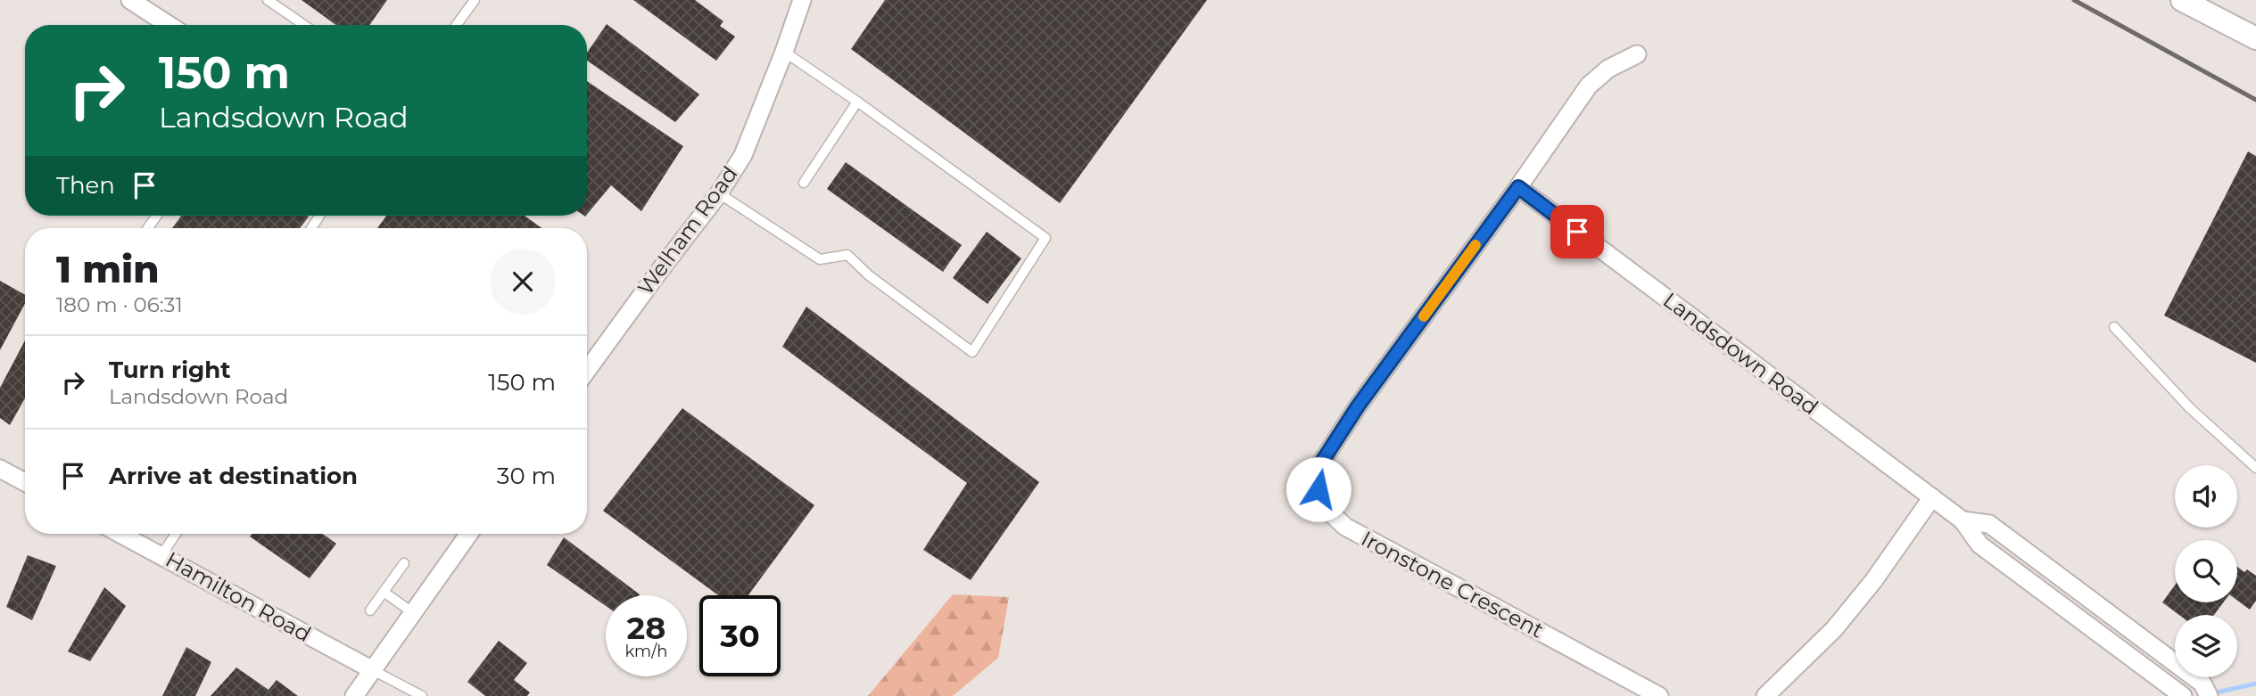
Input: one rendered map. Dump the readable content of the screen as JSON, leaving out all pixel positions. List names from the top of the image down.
{
  "streets": {
    "street": [
      "Welham Road",
      "Landsdown Road",
      "Ironstone Crescent",
      "Hamilton Road"
    ]
  },
  "crossings": [
    ["Landsdown Road", "Ironstone Crescent"]
  ],
  "page": {
    "turn": ["150 m", "Landsdown Road"],
    "then": "Then",
    "heading": ["1 min", "180 m · 06:31"],
    "list": [
      {
        "name": "Turn right",
        "note": "Landsdown Road",
        "value": "150 m"
      },
      {
        "name": "Arrive at destination",
        "value": "30 m"
      }
    ],
    "speed": "28 km/h",
    "limit": "30"
  }
}
